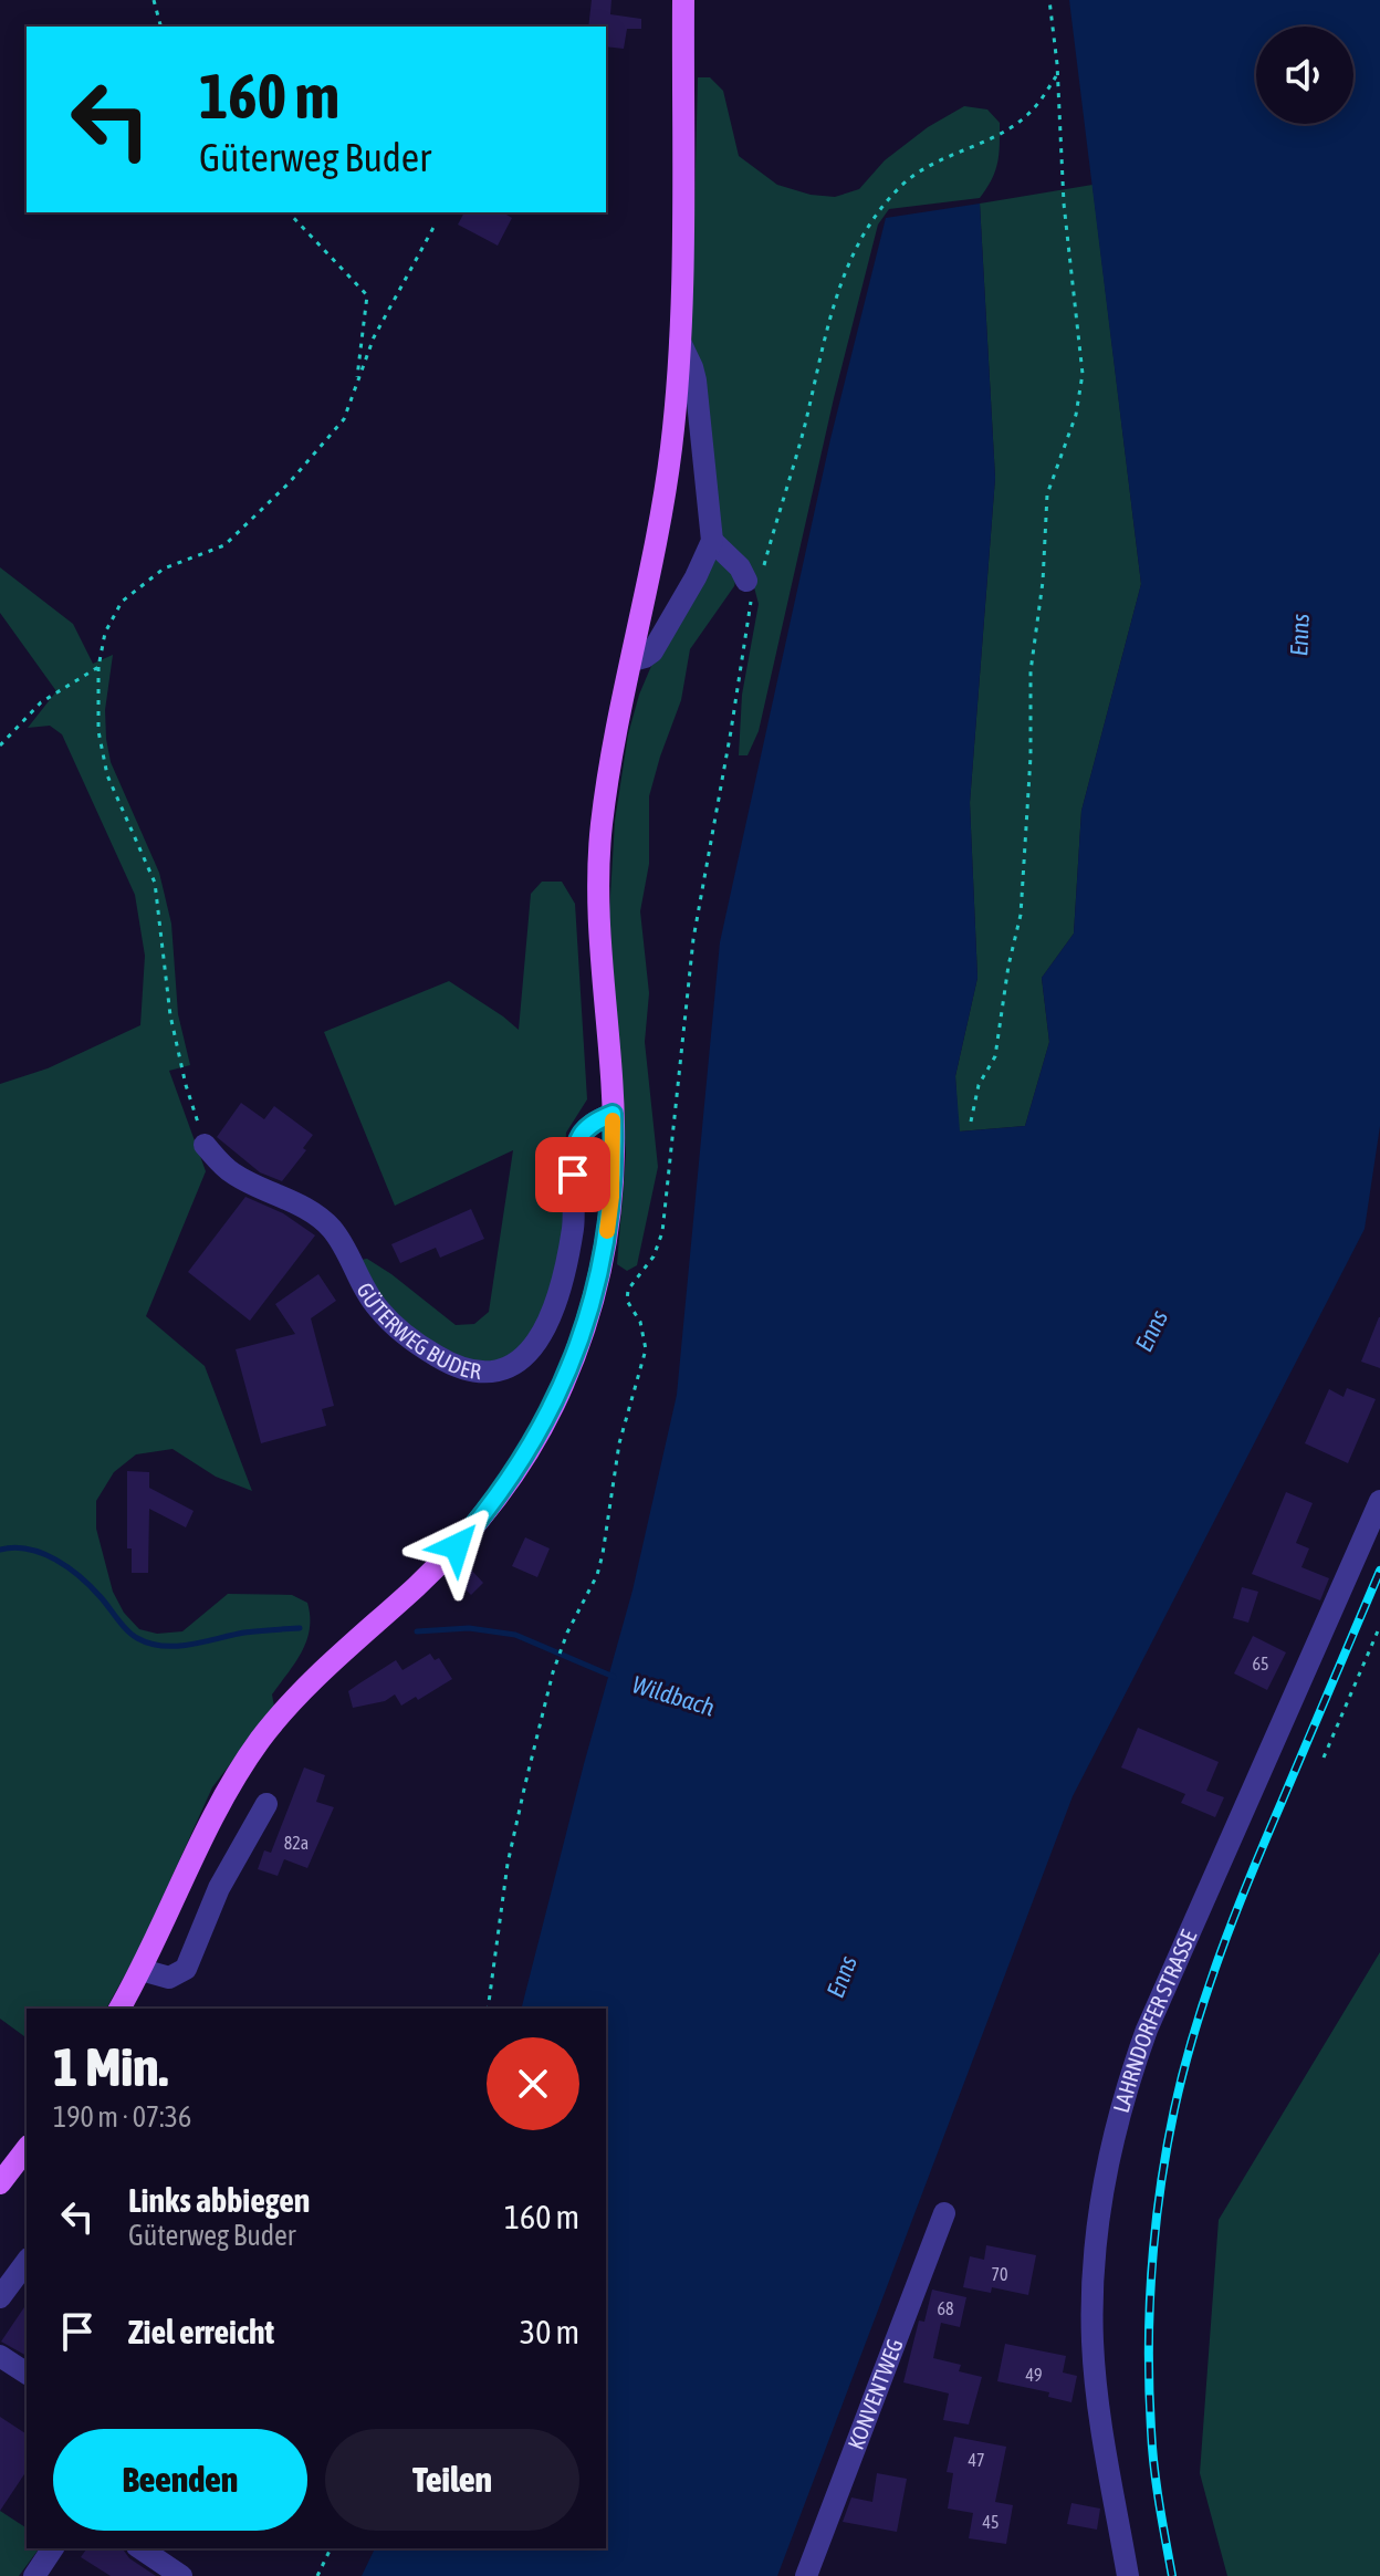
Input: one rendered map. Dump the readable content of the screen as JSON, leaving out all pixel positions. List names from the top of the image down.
{
  "streets": {
    "street": ["GÜTERWEG BUDER", "LAHRNDORFER STRASSE", "KONVENTWEG"]
  },
  "water": ["Enns", "Wildbach"],
  "house_numbers": [
    "65",
    "82a",
    "70",
    "68",
    "49",
    "47",
    "45"
  ],
  "page": {
    "turn": ["160 m", "Güterweg Buder"],
    "heading": ["1 Min.", "190 m · 07:36"],
    "list": [
      {
        "name": "Links abbiegen",
        "note": "Güterweg Buder",
        "value": "160 m"
      },
      {
        "name": "Ziel erreicht",
        "value": "30 m"
      }
    ],
    "buttons": ["Beenden", "Teilen"]
  }
}
